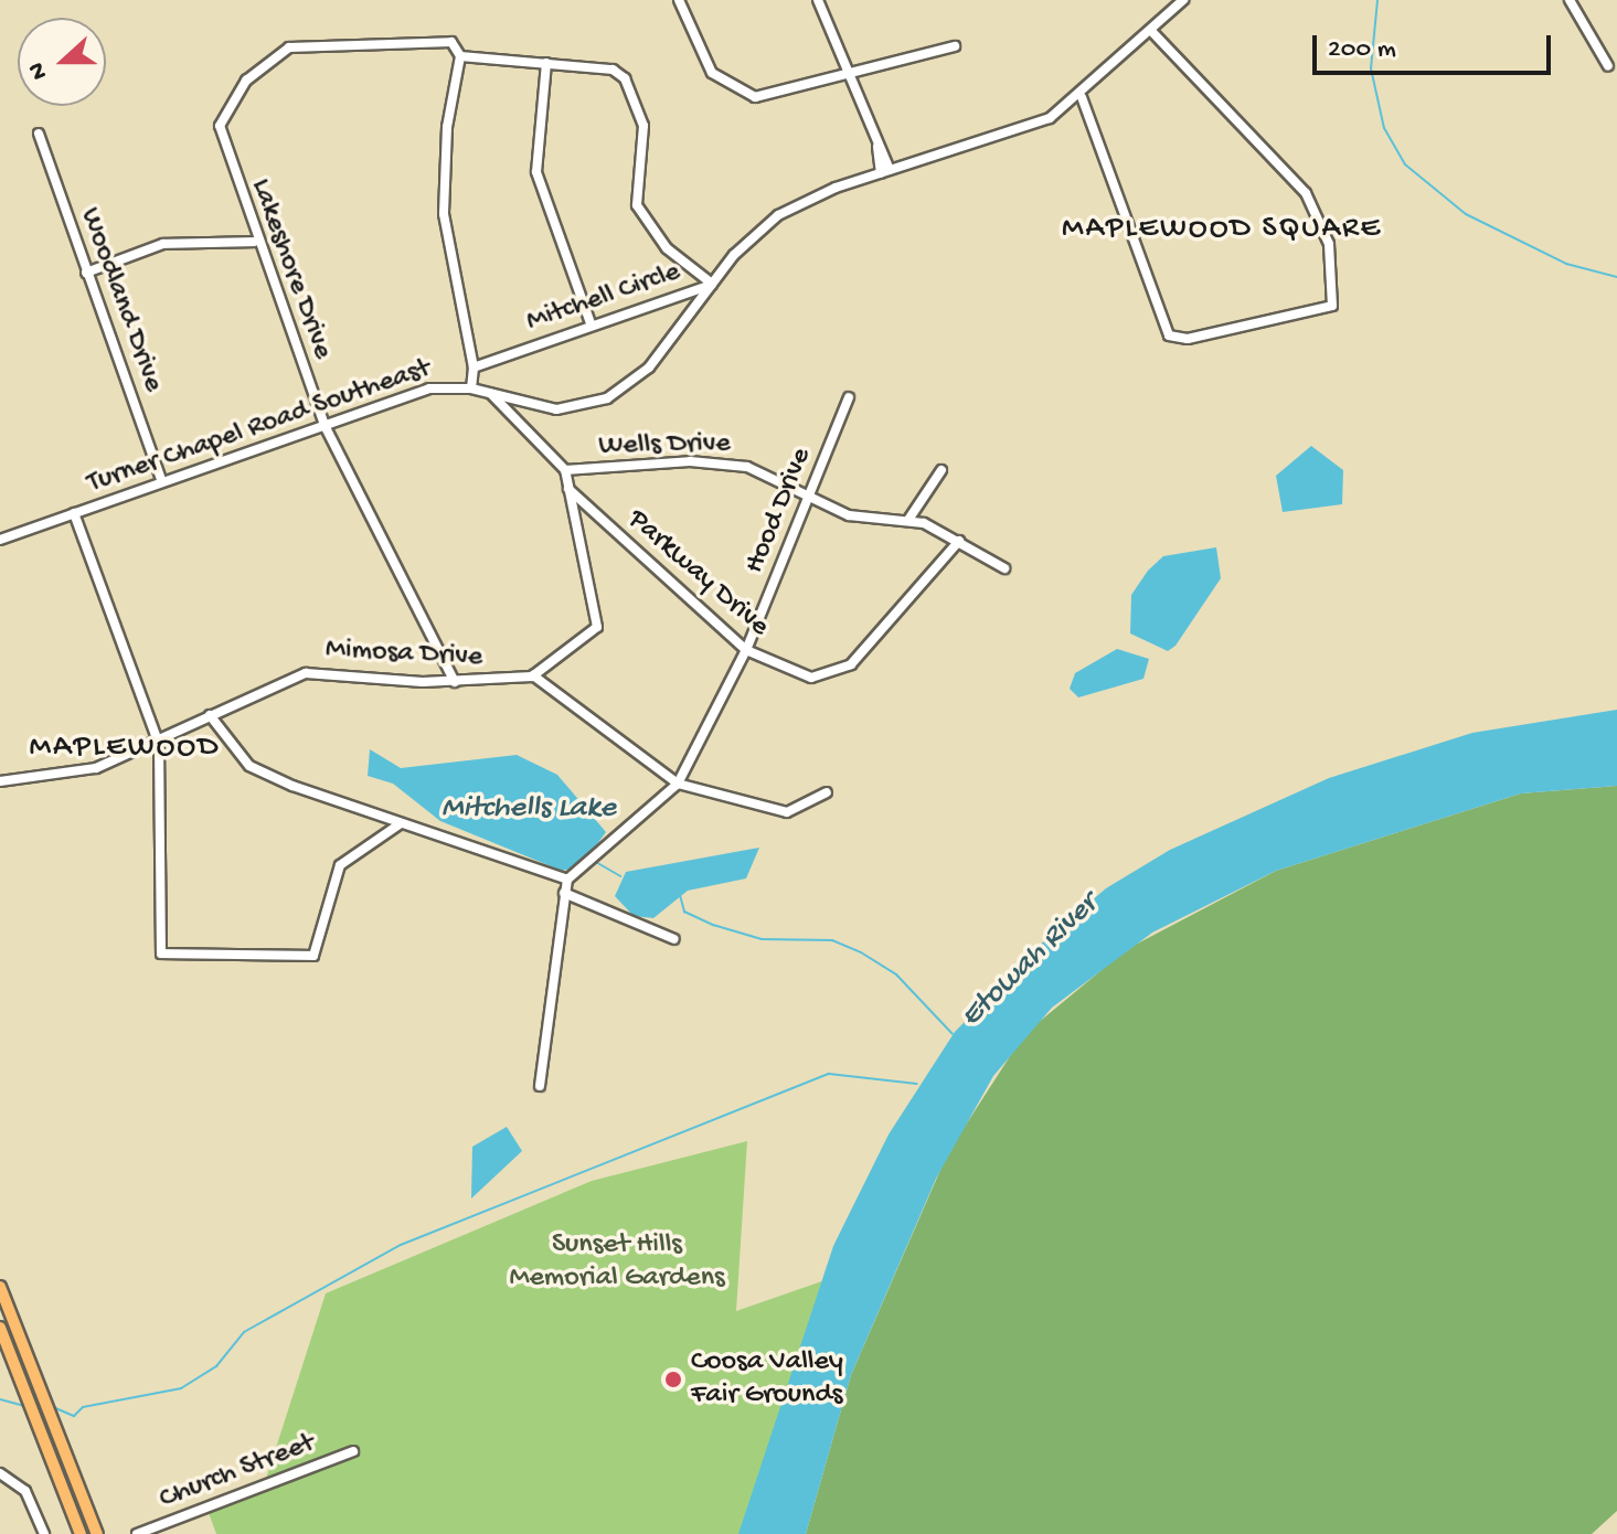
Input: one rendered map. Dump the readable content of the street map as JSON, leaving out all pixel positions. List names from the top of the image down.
{
  "streets": {
    "street": [
      "Lakeshore Drive",
      "Mitchell Circle",
      "Woodland Drive",
      "Turner Chapel Road Southeast",
      "Wells Drive",
      "Hood Drive",
      "Parkway Drive",
      "Mimosa Drive",
      "Church Street"
    ]
  },
  "crossings": [
    ["Lakeshore Drive", "Mitchell Circle"],
    ["Lakeshore Drive", "Turner Chapel Road Southeast"],
    ["Lakeshore Drive", "Mimosa Drive"],
    ["Mitchell Circle", "Turner Chapel Road Southeast"],
    ["Woodland Drive", "Turner Chapel Road Southeast"],
    ["Wells Drive", "Hood Drive"],
    ["Wells Drive", "Parkway Drive"],
    ["Hood Drive", "Parkway Drive"]
  ],
  "districts": ["MAPLEWOOD SQUARE", "MAPLEWOOD"],
  "water": ["Mitchells Lake", "Etowah River"],
  "parks": ["Sunset Hills Memorial Gardens"],
  "places": ["Coosa Valley Fair Grounds"],
  "scale_bar": "200 m",
  "north": "left"
}
